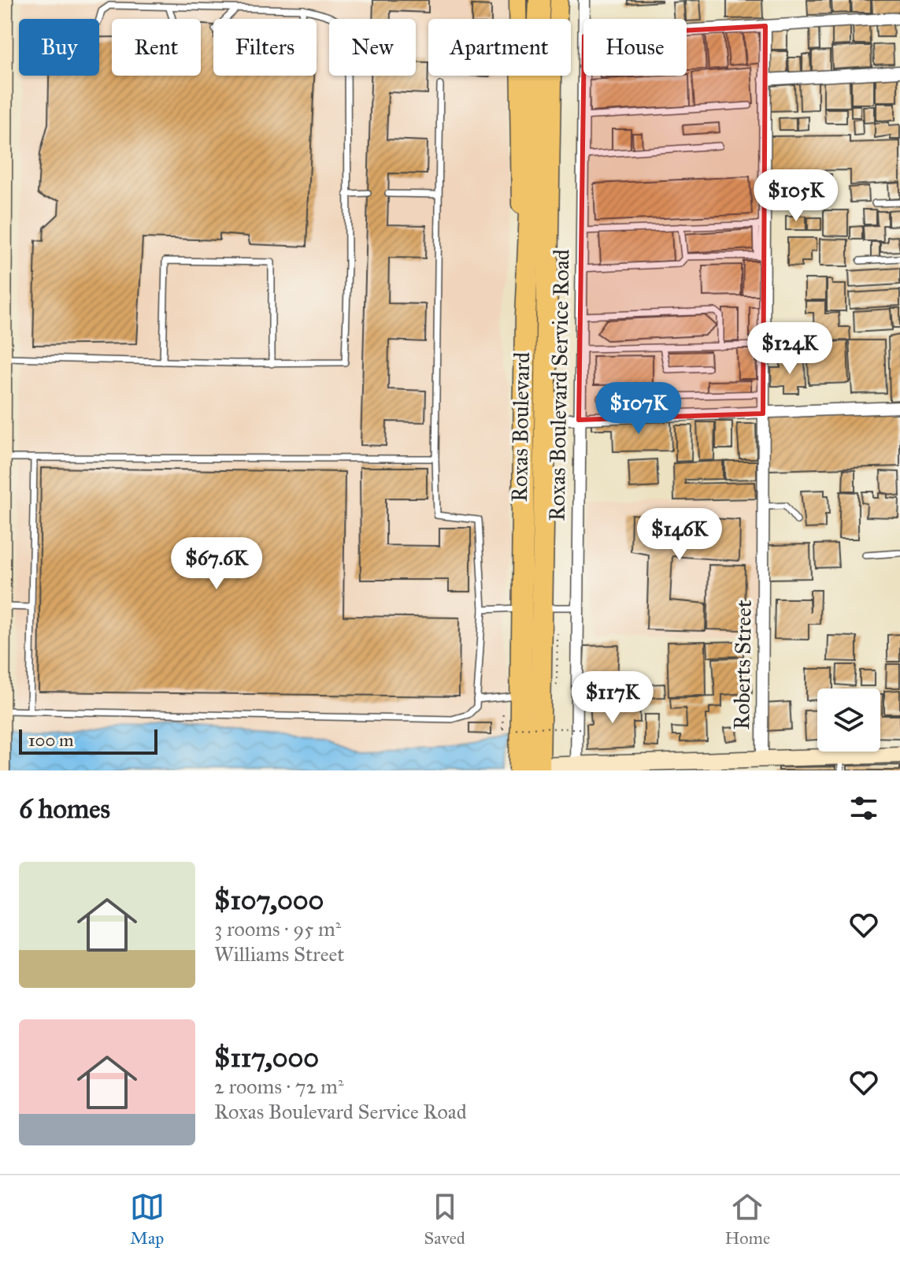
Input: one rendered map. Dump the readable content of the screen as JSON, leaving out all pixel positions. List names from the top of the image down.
{
  "streets": {
    "highway": ["Roxas Boulevard"],
    "street": ["Roxas Boulevard Service Road", "Roberts Street"]
  },
  "scale_bar": "100 m",
  "page": {
    "chip": [
      "Buy",
      "Rent",
      "Filters",
      "New",
      "Apartment",
      "House"
    ],
    "price": [
      "$105K",
      "$124K",
      "$107K",
      "$146K",
      "$67.6K",
      "$117K"
    ],
    "scale": "100 m",
    "heading": "6 homes",
    "list": [
      {
        "name": "$107,000",
        "note": "3 rooms · 95 m² · Williams Street"
      },
      {
        "name": "$117,000",
        "note": "2 rooms · 72 m² · Roxas Boulevard Service Road"
      }
    ],
    "tabs": ["Map", "Saved", "Home"]
  }
}
